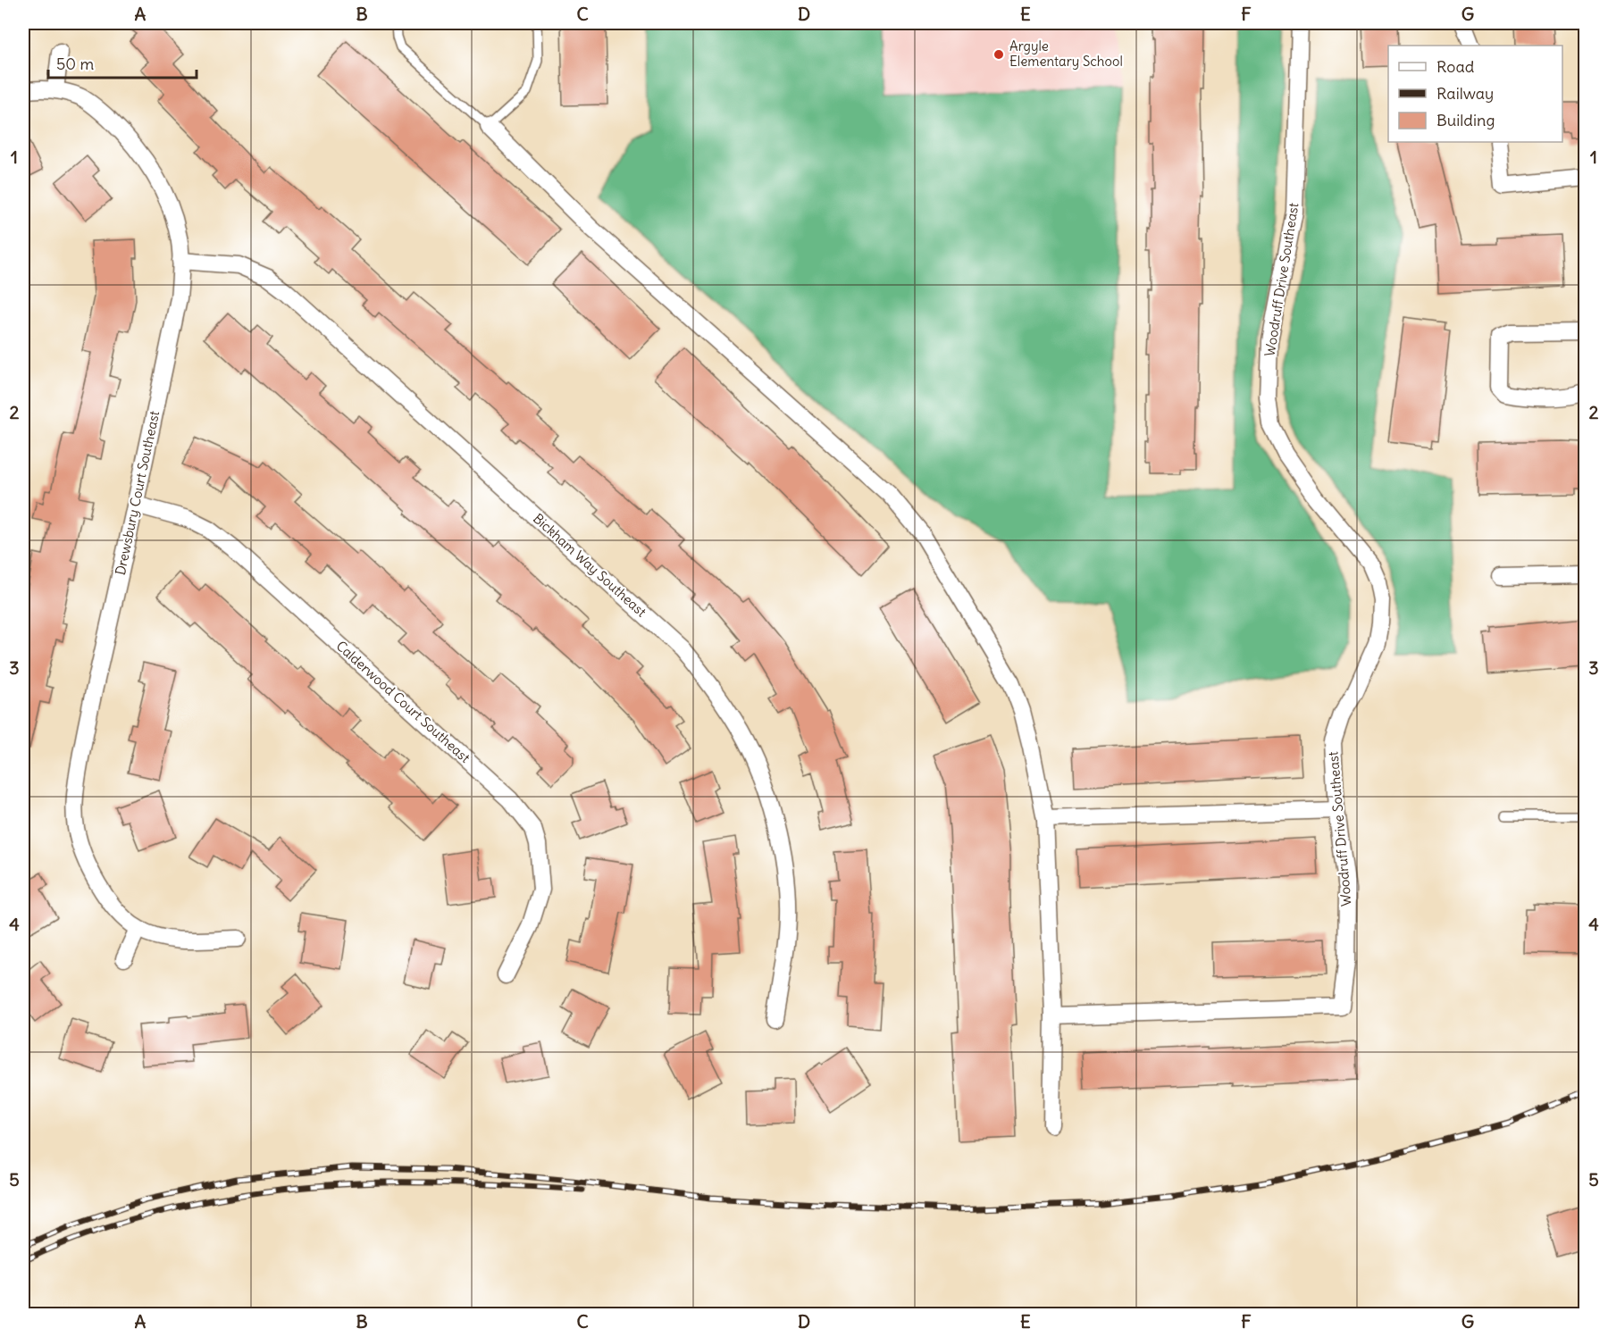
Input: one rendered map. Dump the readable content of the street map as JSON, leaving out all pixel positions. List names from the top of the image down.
{
  "streets": {
    "street": [
      "Woodruff Drive Southeast",
      "Drewsbury Court Southeast",
      "Bickham Way Southeast",
      "Calderwood Court Southeast"
    ]
  },
  "crossings": [
    ["Drewsbury Court Southeast", "Bickham Way Southeast"],
    ["Drewsbury Court Southeast", "Calderwood Court Southeast"]
  ],
  "places": ["Argyle Elementary School"],
  "legend": ["Road", "Railway", "Building"],
  "scale_bar": "50 m",
  "grid": {
    "columns": [
      "A",
      "B",
      "C",
      "D",
      "E",
      "F",
      "G"
    ],
    "rows": [
      "1",
      "2",
      "3",
      "4",
      "5"
    ]
  }
}
